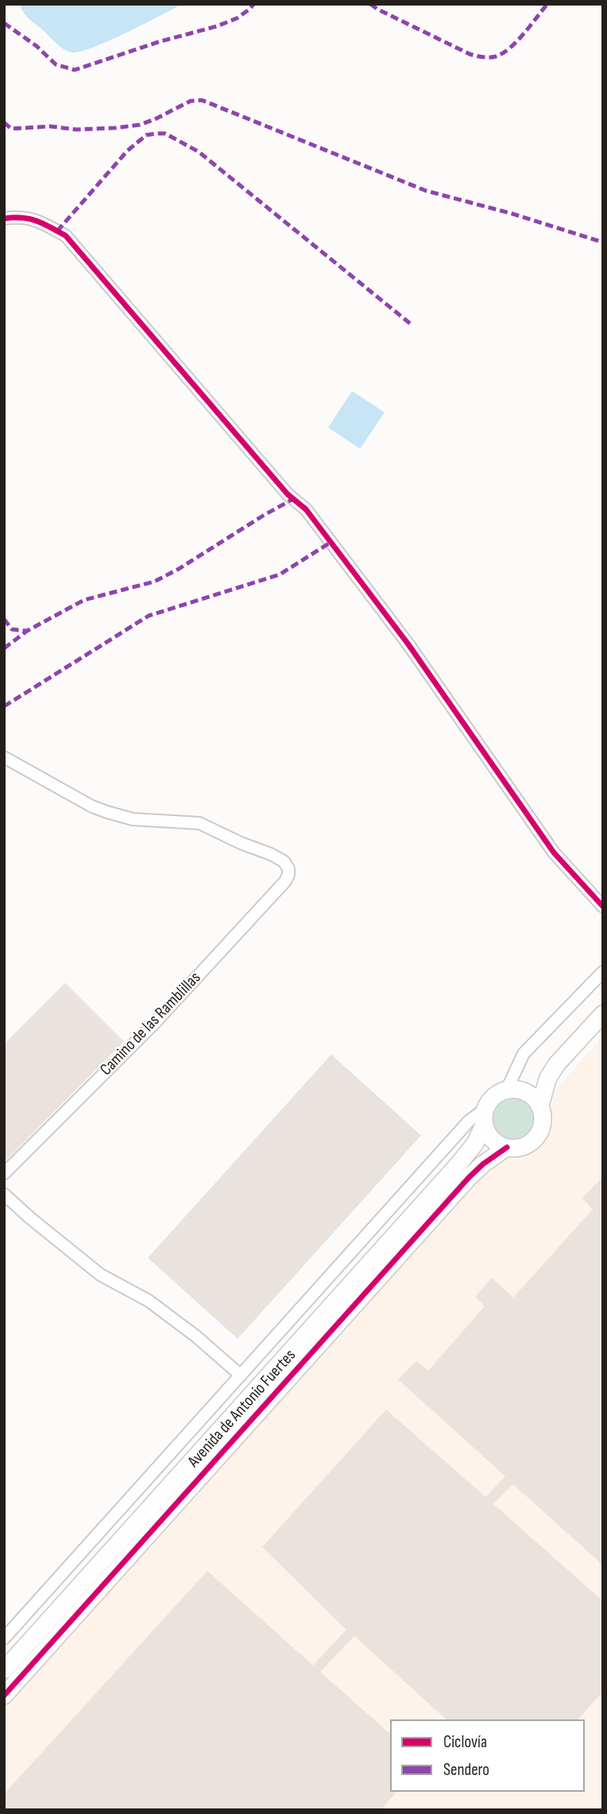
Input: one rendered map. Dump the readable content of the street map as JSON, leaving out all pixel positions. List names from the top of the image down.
{
  "streets": {
    "main road": ["Avenida de Antonio Fuertes"],
    "street": ["Camino de las Ramblillas"]
  },
  "legend": ["Ciclovía", "Sendero"]
}
